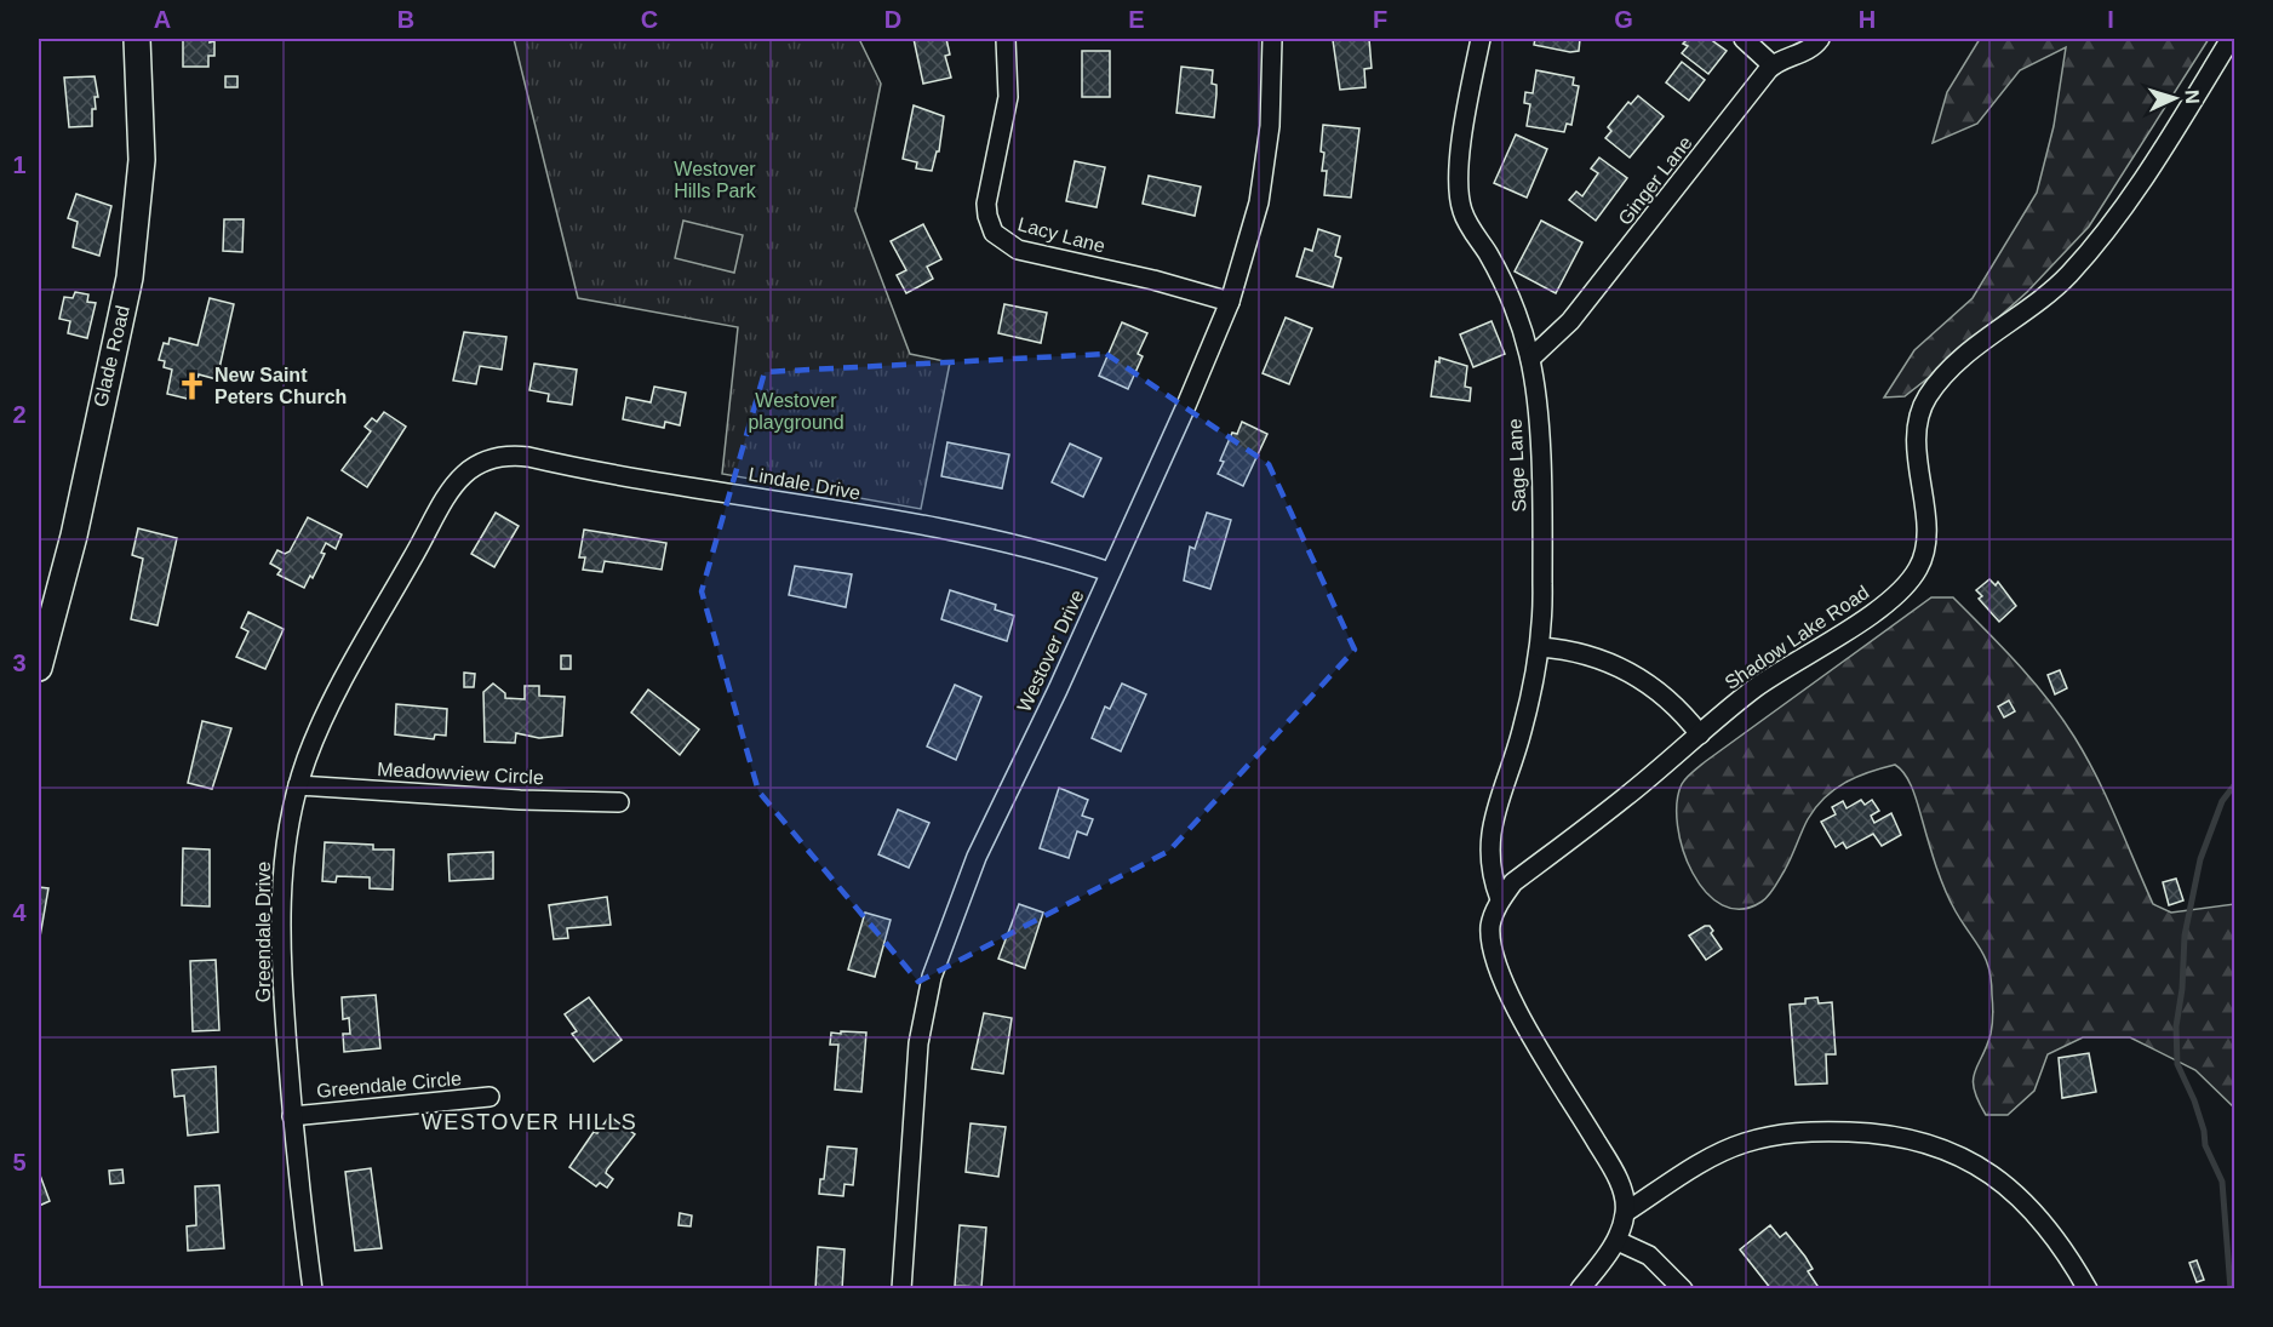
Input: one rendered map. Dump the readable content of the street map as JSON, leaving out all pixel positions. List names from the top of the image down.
{
  "streets": {
    "street": [
      "Ginger Lane",
      "Lacy Lane",
      "Glade Road",
      "Sage Lane",
      "Lindale Drive",
      "Shadow Lake Road",
      "Westover Drive",
      "Meadowview Circle",
      "Greendale Drive",
      "Greendale Circle"
    ]
  },
  "crossings": [
    ["Ginger Lane", "Sage Lane"],
    ["Lacy Lane", "Westover Drive"],
    ["Sage Lane", "Shadow Lake Road"],
    ["Lindale Drive", "Westover Drive"],
    ["Lindale Drive", "Greendale Drive"],
    ["Meadowview Circle", "Greendale Drive"],
    ["Greendale Drive", "Greendale Circle"]
  ],
  "districts": ["WESTOVER HILLS"],
  "parks": ["Westover Hills Park", "Westover playground"],
  "places": {
    "church": ["New Saint Peters Church"]
  },
  "north": "right",
  "grid": {
    "columns": [
      "A",
      "B",
      "C",
      "D",
      "E",
      "F",
      "G",
      "H",
      "I"
    ],
    "rows": [
      "1",
      "2",
      "3",
      "4",
      "5"
    ]
  }
}
